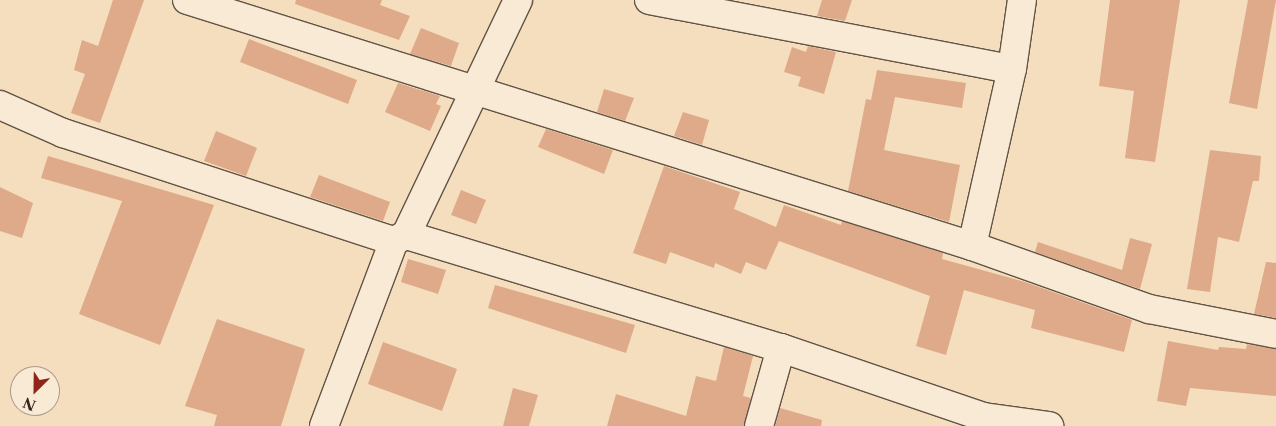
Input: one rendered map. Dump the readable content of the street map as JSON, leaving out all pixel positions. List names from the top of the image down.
{
  "north": "bottom left"
}
